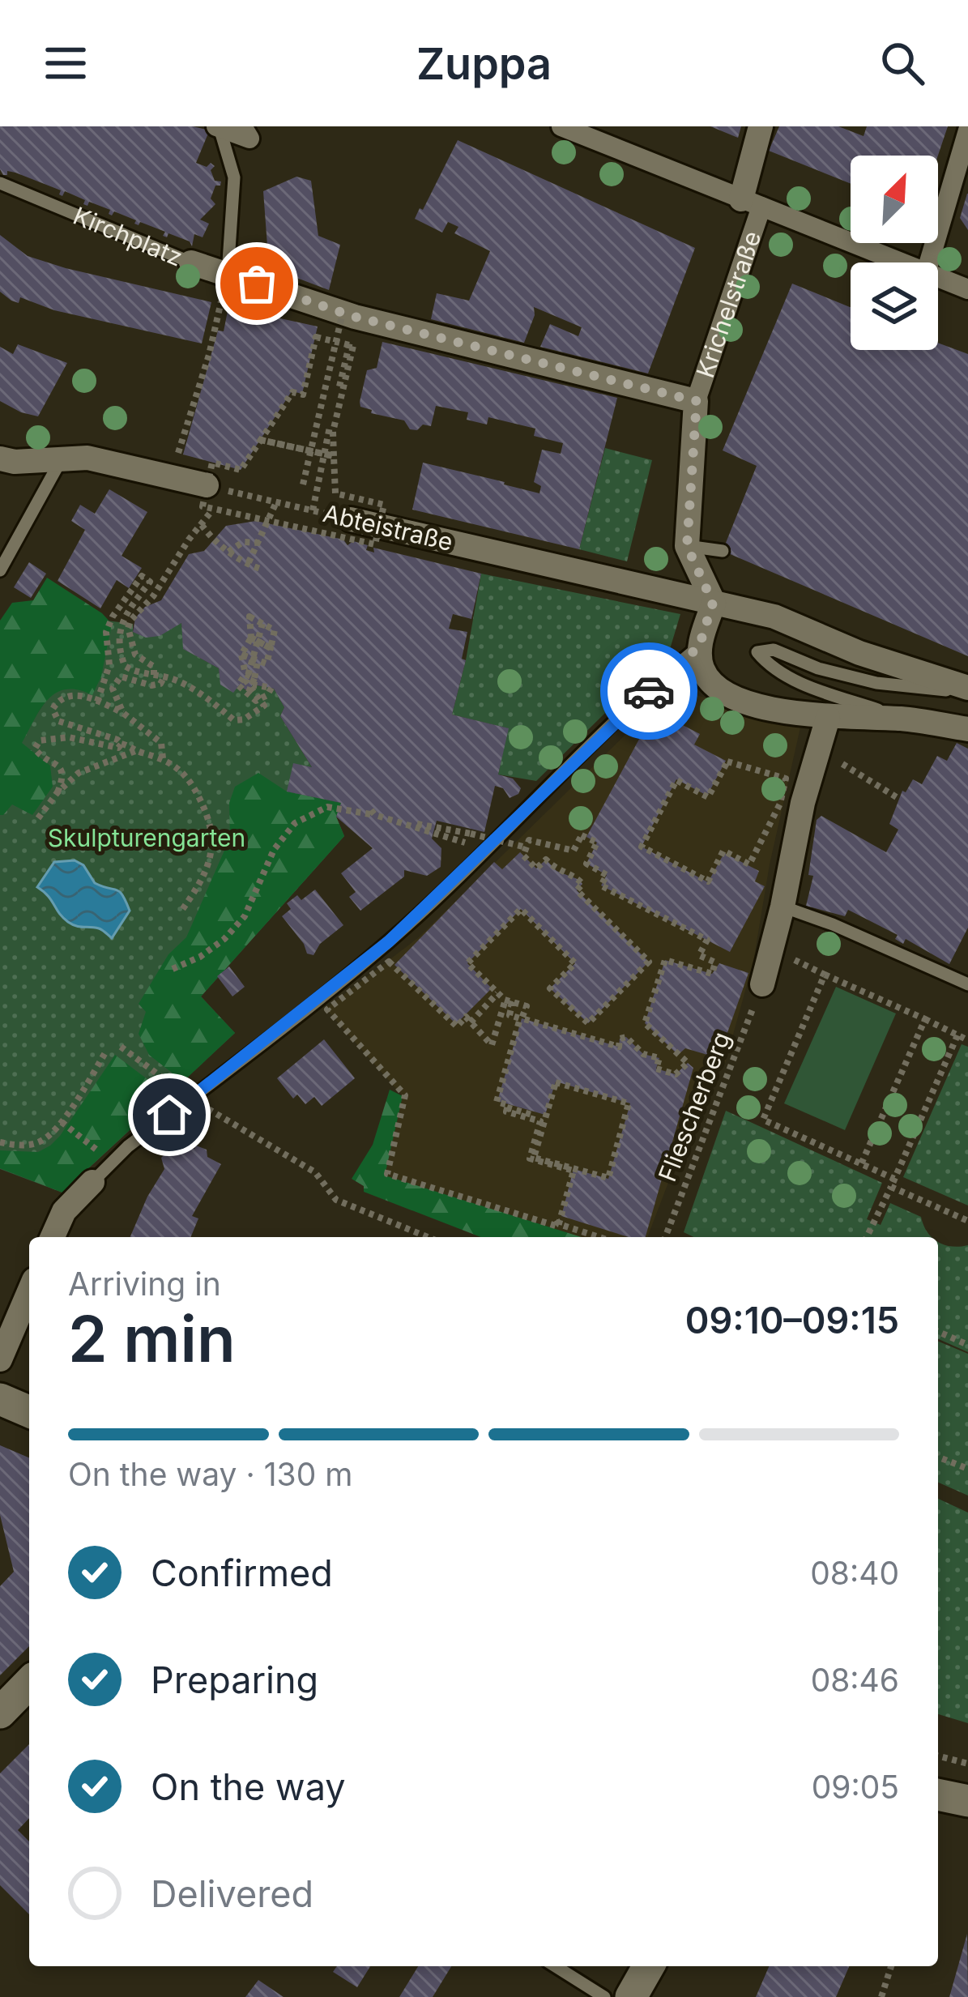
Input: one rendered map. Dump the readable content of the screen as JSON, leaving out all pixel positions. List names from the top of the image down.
{
  "streets": {
    "street": ["Kirchplatz", "Krichelstraße", "Abteistraße"],
    "path": ["Fliescherberg"]
  },
  "crossings": [
    ["Kirchplatz", "Krichelstraße"],
    ["Krichelstraße", "Abteistraße"]
  ],
  "parks": ["Skulpturengarten"],
  "north": "top right",
  "page": {
    "header": "Zuppa",
    "heading": ["2 min", "Arriving in", "09:10–09:15"],
    "bar": "On the way · 130 m",
    "list": [
      ["Confirmed", "08:40"],
      ["Preparing", "08:46"],
      ["On the way", "09:05"],
      "Delivered"
    ]
  }
}
